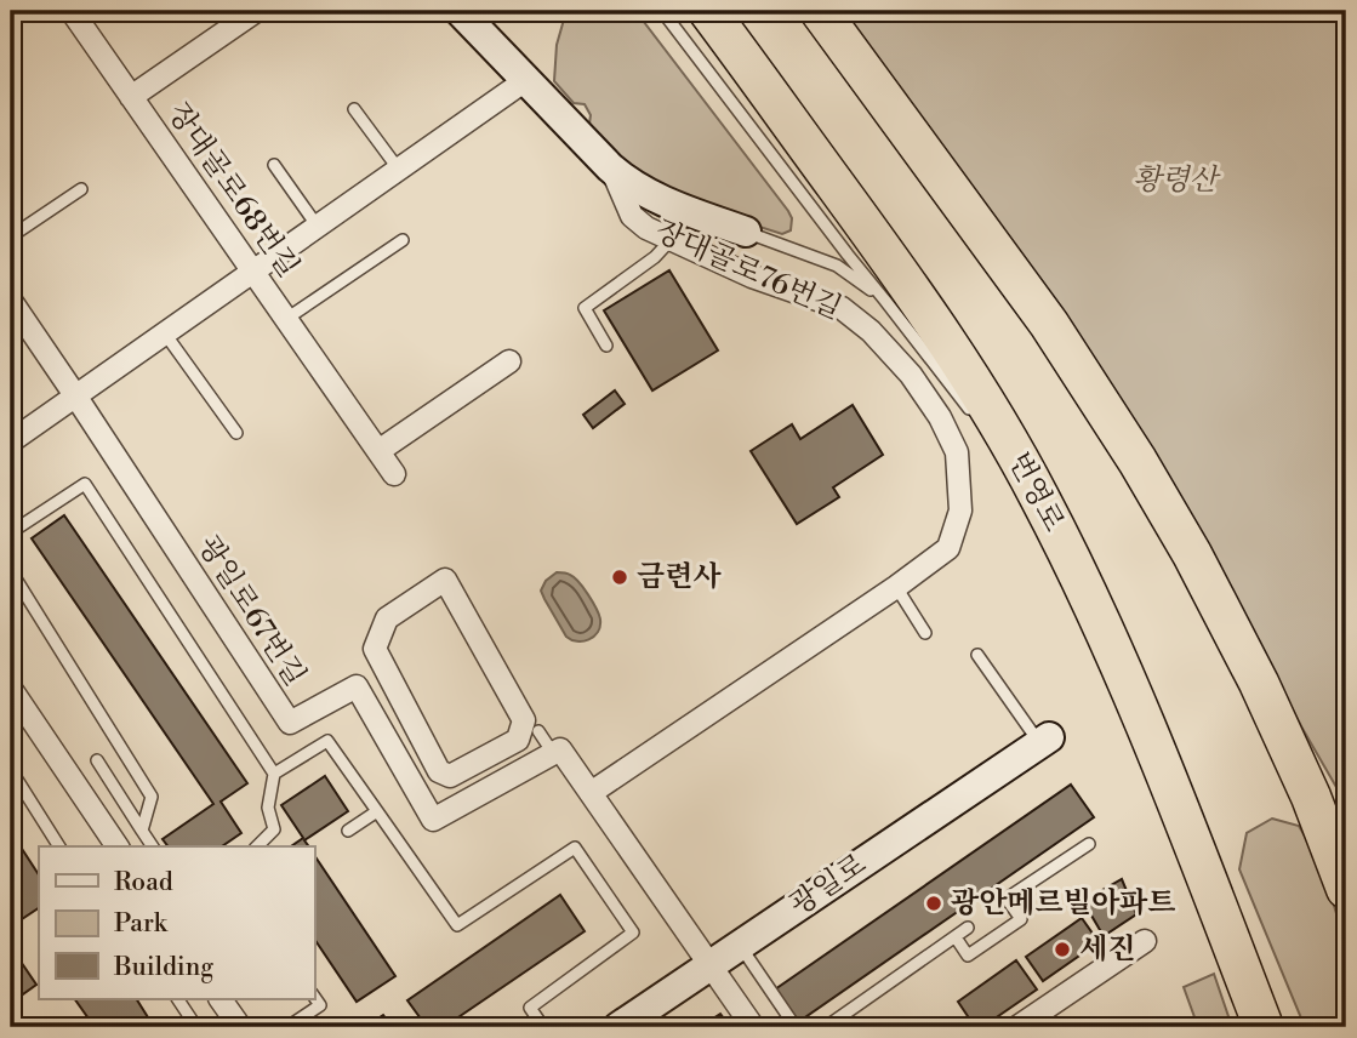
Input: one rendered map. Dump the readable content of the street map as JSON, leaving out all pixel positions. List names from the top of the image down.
{
  "streets": {
    "highway": ["번영로"],
    "street": [
      "장대골로68번길",
      "장대골로76번길",
      "광일로67번길",
      "광일로"
    ]
  },
  "parks": ["황령산"],
  "places": ["금련사", "광안메르빌아파트", "세진"],
  "legend": ["Road", "Park", "Building"]
}
